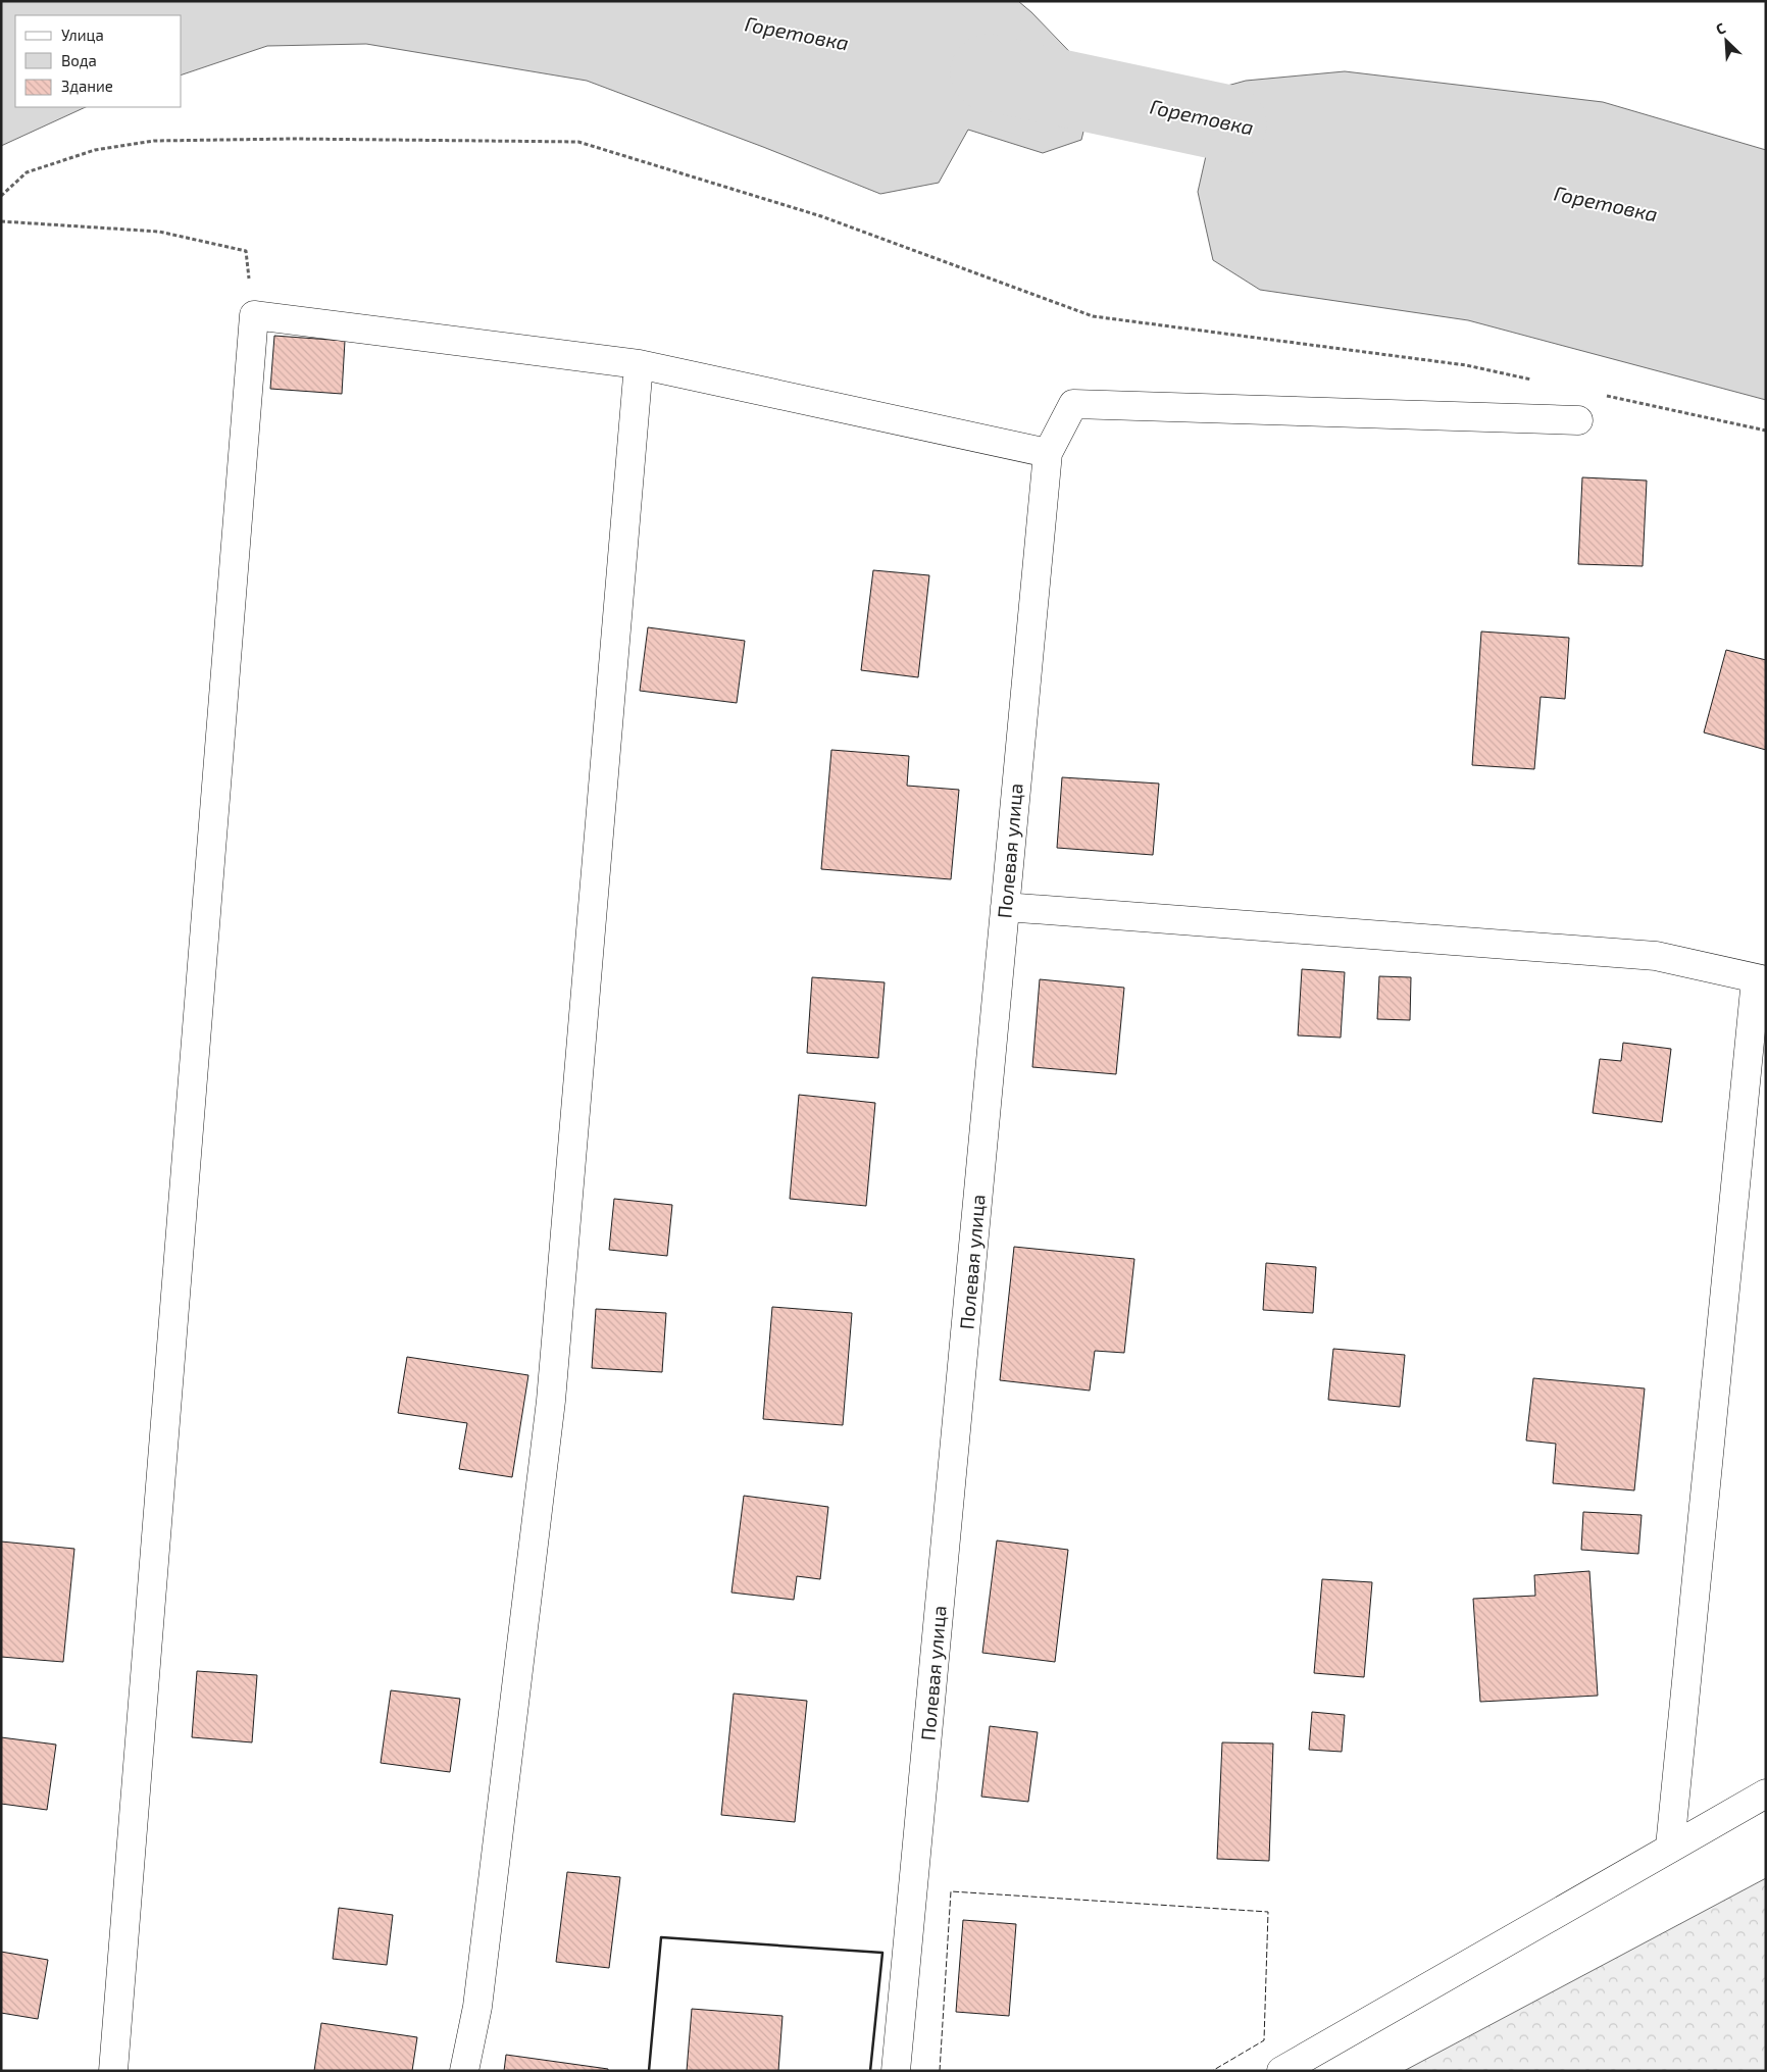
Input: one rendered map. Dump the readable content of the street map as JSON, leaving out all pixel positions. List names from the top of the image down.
{
  "streets": {
    "street": ["Полевая улица"]
  },
  "water": ["Горетовка"],
  "legend": ["Улица", "Вода", "Здание"],
  "north": "top left"
}
